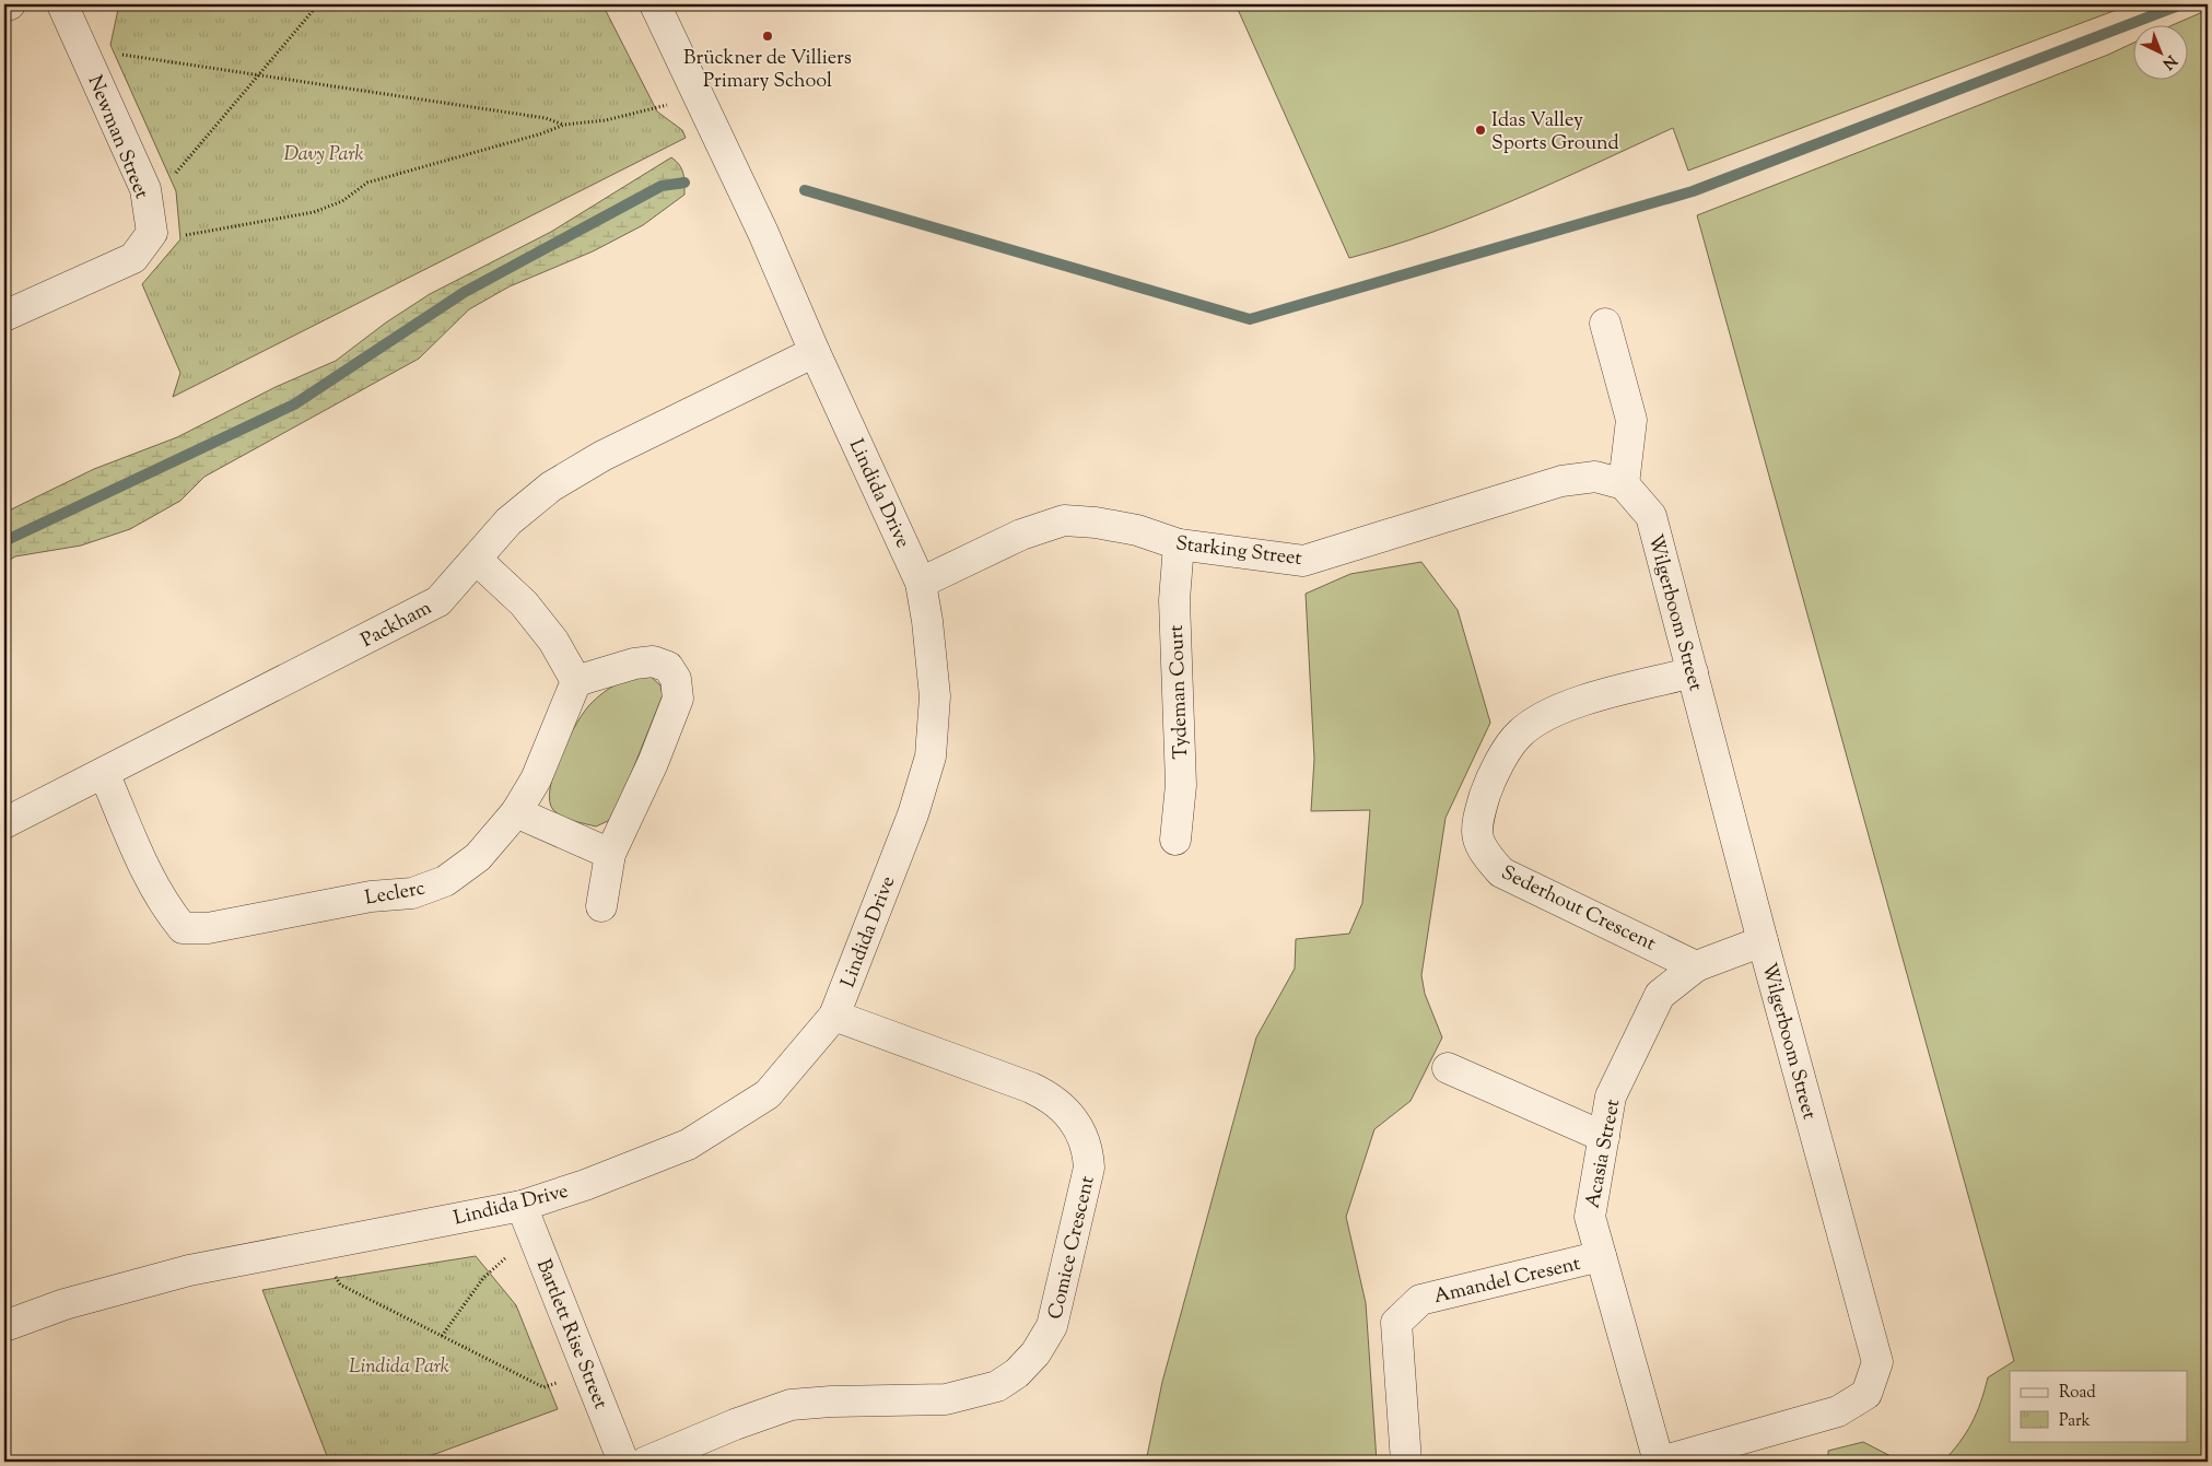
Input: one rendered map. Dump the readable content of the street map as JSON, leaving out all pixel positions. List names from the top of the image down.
{
  "streets": {
    "street": [
      "Newman Street",
      "Lindida Drive",
      "Starking Street",
      "Wilgerboom Street",
      "Packham",
      "Tydeman Court",
      "Leclerc",
      "Sederhout Crescent",
      "Acasia Street",
      "Comice Crescent",
      "Amandel Cresent",
      "Bartlett Rise Street"
    ]
  },
  "crossings": [
    ["Lindida Drive", "Starking Street"],
    ["Lindida Drive", "Packham"],
    ["Lindida Drive", "Comice Crescent"],
    ["Lindida Drive", "Bartlett Rise Street"],
    ["Starking Street", "Wilgerboom Street"],
    ["Starking Street", "Tydeman Court"],
    ["Wilgerboom Street", "Sederhout Crescent"],
    ["Wilgerboom Street", "Acasia Street"],
    ["Packham", "Leclerc"],
    ["Sederhout Crescent", "Acasia Street"],
    ["Acasia Street", "Amandel Cresent"]
  ],
  "parks": ["Davy Park", "Lindida Park"],
  "places": ["Brückner de Villiers Primary School", "Idas Valley Sports Ground"],
  "legend": ["Road", "Park"],
  "north": "bottom right"
}
